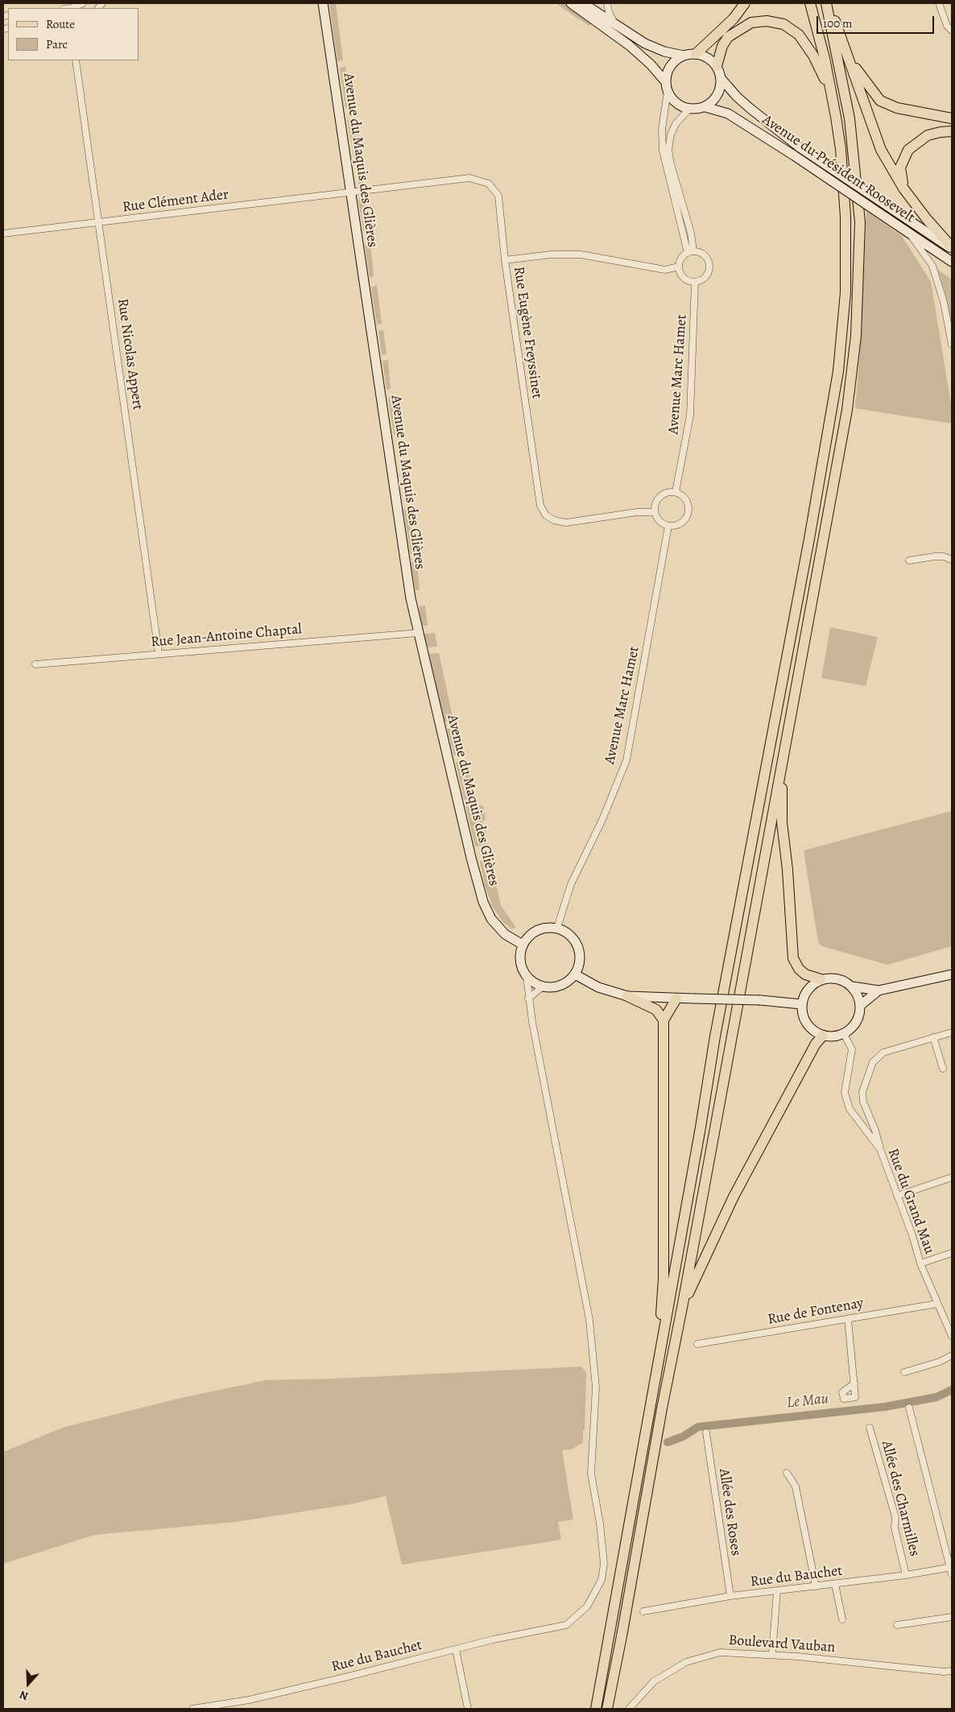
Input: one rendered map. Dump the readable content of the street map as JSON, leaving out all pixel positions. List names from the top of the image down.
{
  "streets": {
    "main road": ["Avenue du Maquis des Glières", "Avenue du Président Roosevelt"],
    "street": [
      "Rue Clément Ader",
      "Rue Eugène Freyssinet",
      "Rue Nicolas Appert",
      "Avenue Marc Hamet",
      "Rue Jean-Antoine Chaptal",
      "Rue du Grand Mau",
      "Rue de Fontenay",
      "Allée des Charmilles",
      "Allée des Roses",
      "Rue du Bauchet",
      "Boulevard Vauban"
    ]
  },
  "crossings": [
    ["Avenue du Maquis des Glières", "Rue Clément Ader"],
    ["Avenue du Maquis des Glières", "Rue Eugène Freyssinet"],
    ["Avenue du Maquis des Glières", "Avenue Marc Hamet"],
    ["Avenue du Maquis des Glières", "Rue Jean-Antoine Chaptal"],
    ["Rue Clément Ader", "Rue Eugène Freyssinet"],
    ["Rue Clément Ader", "Rue Nicolas Appert"],
    ["Rue Eugène Freyssinet", "Avenue Marc Hamet"],
    ["Rue Nicolas Appert", "Rue Jean-Antoine Chaptal"],
    ["Rue du Grand Mau", "Rue de Fontenay"],
    ["Allée des Charmilles", "Rue du Bauchet"],
    ["Allée des Roses", "Rue du Bauchet"]
  ],
  "water": ["Le Mau"],
  "legend": ["Route", "Parc"],
  "scale_bar": "100 m",
  "north": "bottom"
}
